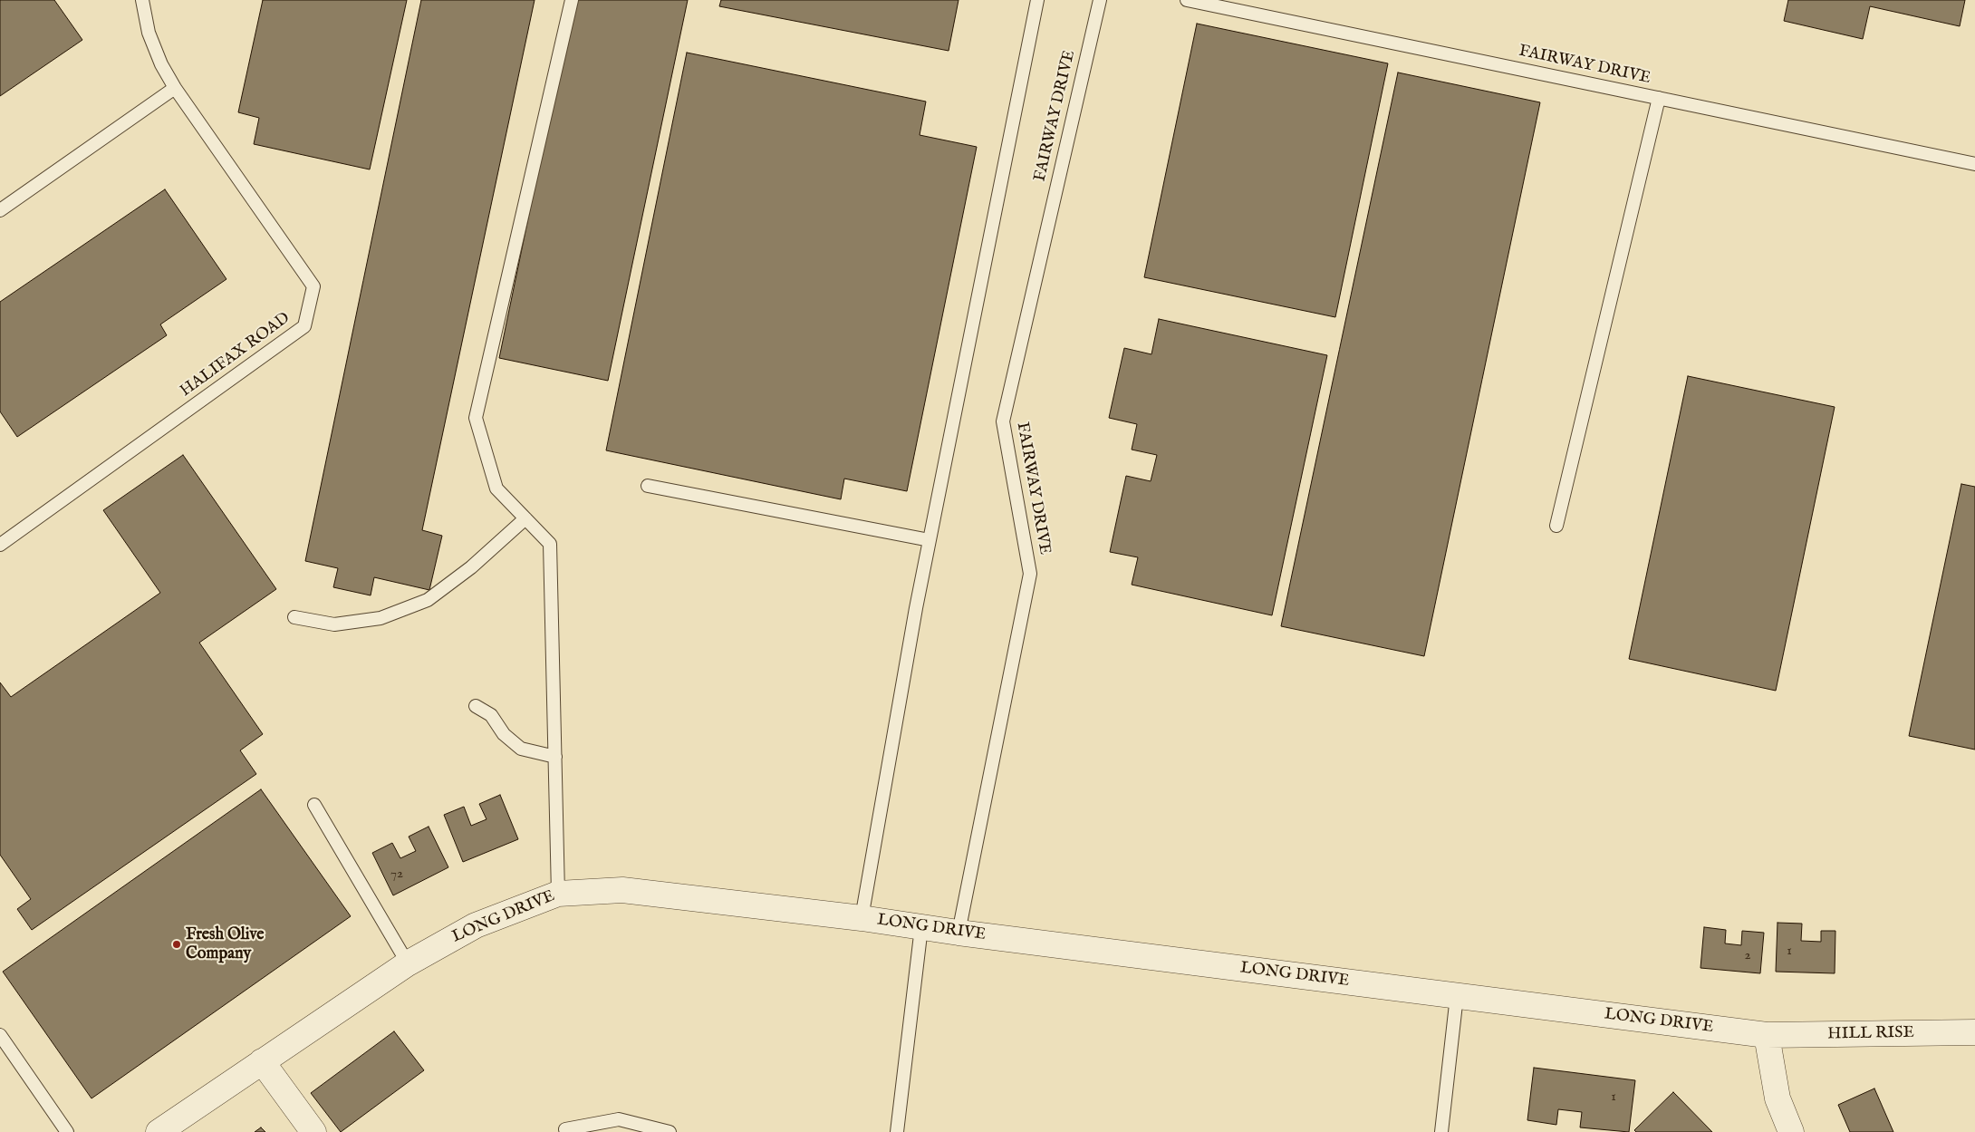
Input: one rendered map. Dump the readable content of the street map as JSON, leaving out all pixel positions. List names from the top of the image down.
{
  "streets": {
    "street": ["LONG DRIVE", "HILL RISE"],
    "lane": ["FAIRWAY DRIVE", "HALIFAX ROAD"]
  },
  "crossings": [
    ["FAIRWAY DRIVE", "LONG DRIVE"],
    ["LONG DRIVE", "HILL RISE"]
  ],
  "places": ["Fresh Olive Company"],
  "house_numbers": [
    "72",
    "1",
    "2",
    "1"
  ]
}
